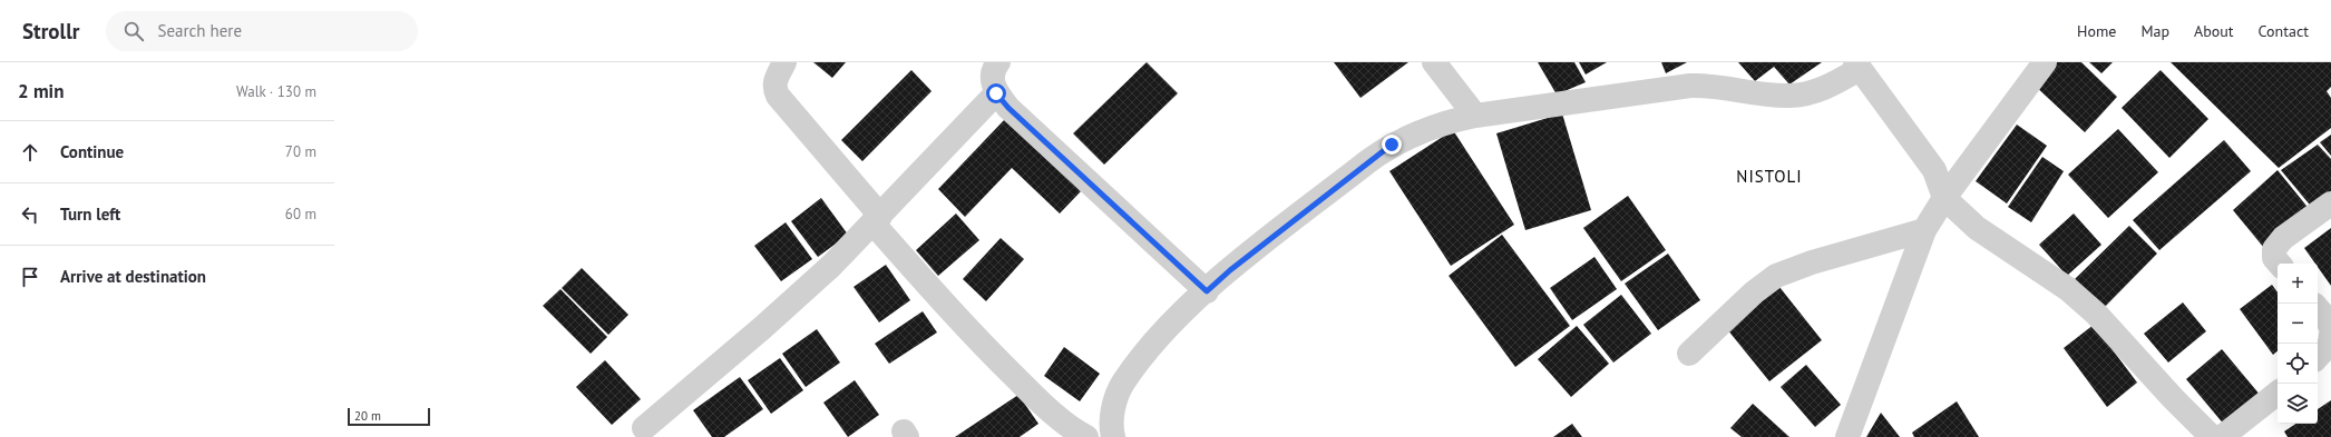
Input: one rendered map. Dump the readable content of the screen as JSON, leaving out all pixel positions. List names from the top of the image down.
{
  "districts": ["NISTOLI"],
  "scale_bar": "20 m",
  "page": {
    "header": "Strollr",
    "search": "Search here",
    "nav": [
      "Home",
      "Map",
      "About",
      "Contact"
    ],
    "heading": ["2 min", "Walk · 130 m"],
    "list": [
      ["Continue", "70 m"],
      ["Turn left", "60 m"],
      "Arrive at destination"
    ],
    "map_buttons": ["+", "−"],
    "scale": "20 m"
  }
}
